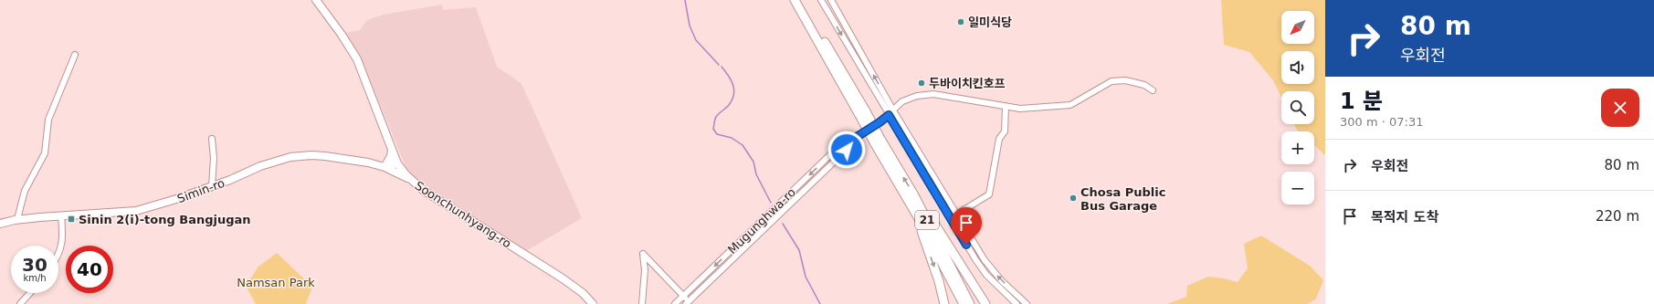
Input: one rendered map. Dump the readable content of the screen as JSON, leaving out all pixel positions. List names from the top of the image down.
{
  "streets": {
    "highway": ["21"],
    "main road": ["Simin-ro", "Soonchunhyang-ro"],
    "street": ["Mugunghwa-ro"]
  },
  "crossings": [
    ["Simin-ro", "Soonchunhyang-ro"]
  ],
  "parks": ["Namsan Park"],
  "places": {
    "other": ["일미식당", "두바이치킨호프", "Chosa Public Bus Garage"],
    "transit": ["Sinin 2(i)-tong Bangjugan"]
  },
  "north": "bottom left",
  "page": {
    "turn": ["80 m", "우회전"],
    "map_buttons": ["+", "−"],
    "heading": ["1 분", "300 m · 07:31"],
    "list": [
      {
        "name": "우회전",
        "value": "80 m"
      },
      {
        "name": "목적지 도착",
        "value": "220 m"
      }
    ],
    "speed": "30 km/h",
    "limit": "40"
  }
}
